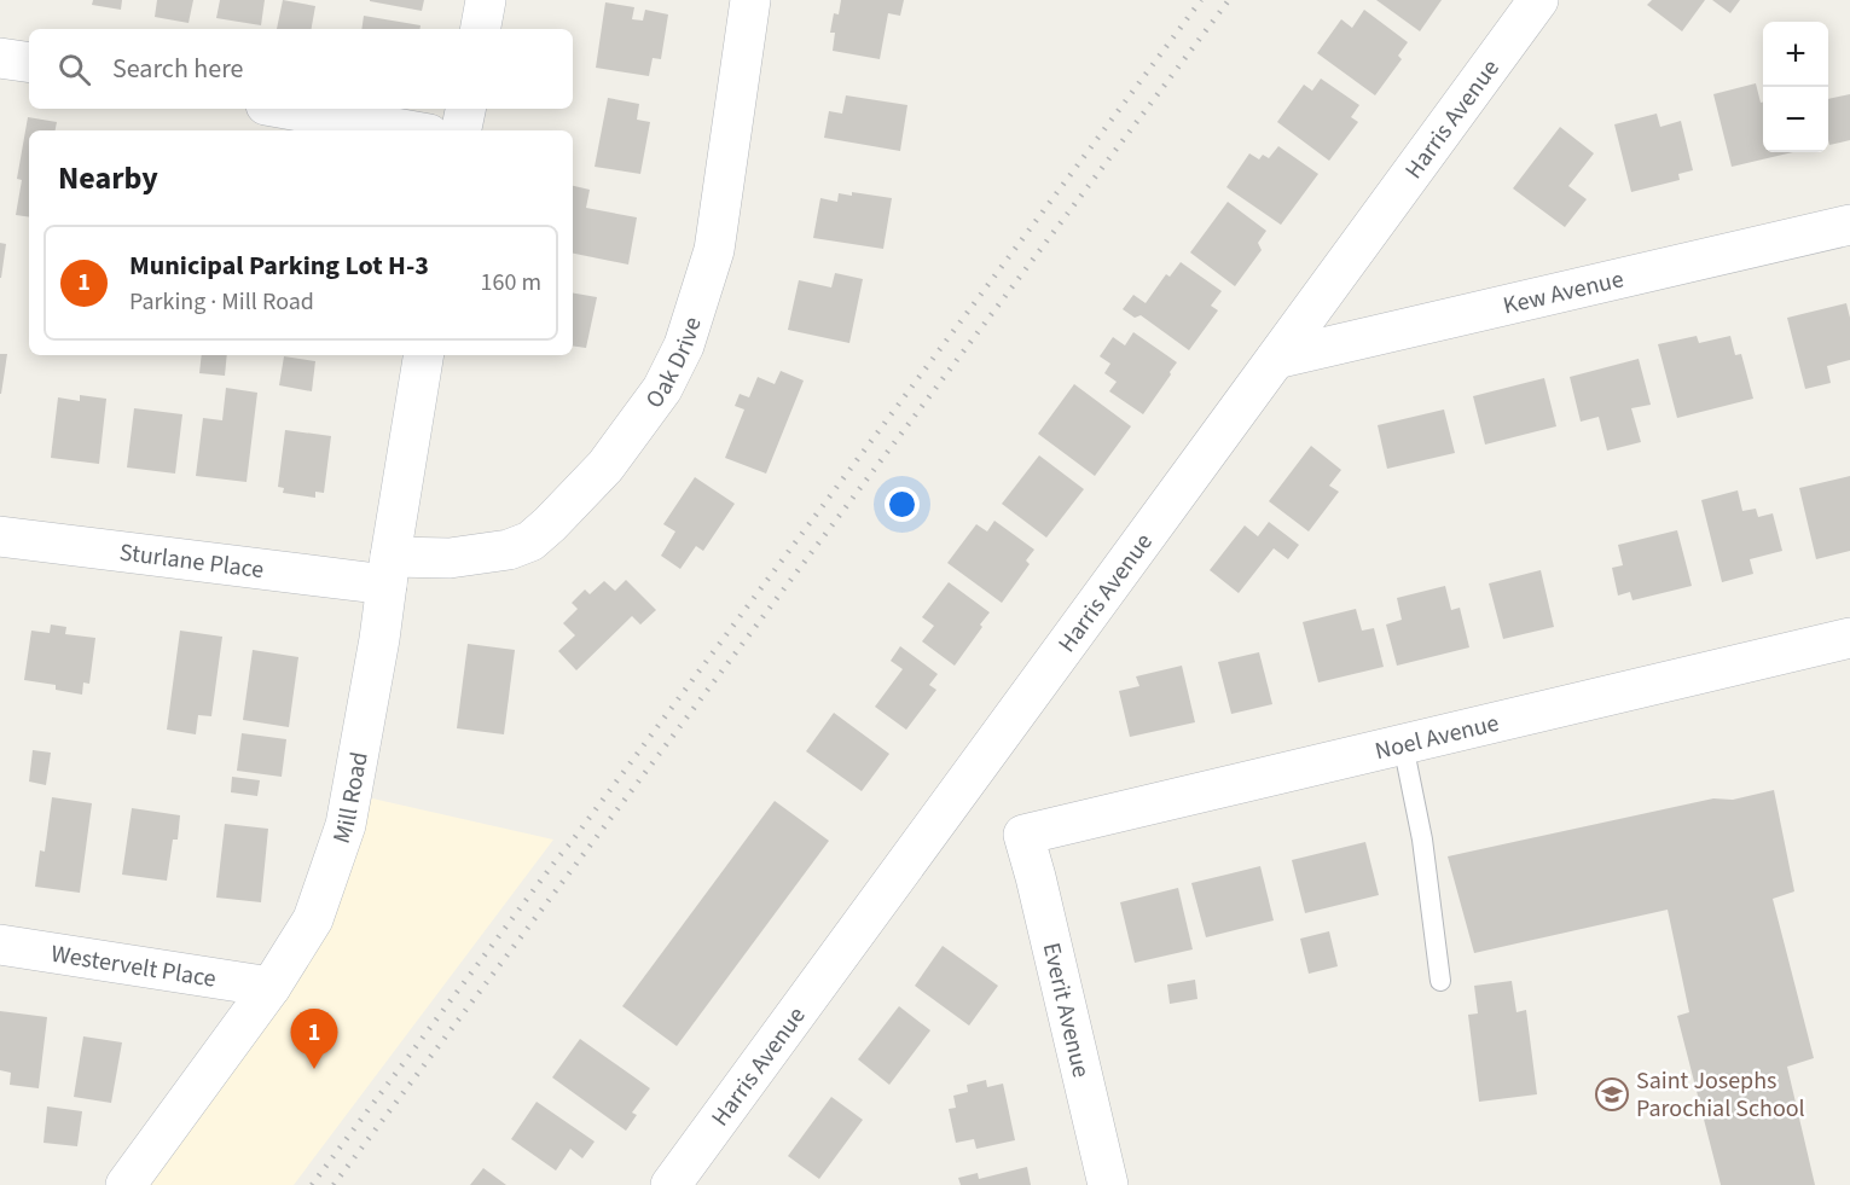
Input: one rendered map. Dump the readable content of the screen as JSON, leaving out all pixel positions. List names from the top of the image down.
{
  "streets": {
    "street": [
      "Harris Avenue",
      "Kew Avenue",
      "Oak Drive",
      "Sturlane Place",
      "Noel Avenue",
      "Mill Road",
      "Westervelt Place",
      "Everit Avenue"
    ]
  },
  "crossings": [
    ["Harris Avenue", "Kew Avenue"],
    ["Oak Drive", "Sturlane Place"],
    ["Oak Drive", "Mill Road"],
    ["Sturlane Place", "Mill Road"],
    ["Noel Avenue", "Everit Avenue"],
    ["Mill Road", "Westervelt Place"]
  ],
  "places": {
    "school or university": ["Saint Josephs Parochial School"]
  },
  "page": {
    "map_buttons": ["+", "−"],
    "search": "Search here",
    "heading": "Nearby",
    "list": [
      {
        "mark": "1",
        "name": "Municipal Parking Lot H-3",
        "note": "Parking · Mill Road",
        "value": "160 m"
      }
    ],
    "pins": "1"
  }
}
